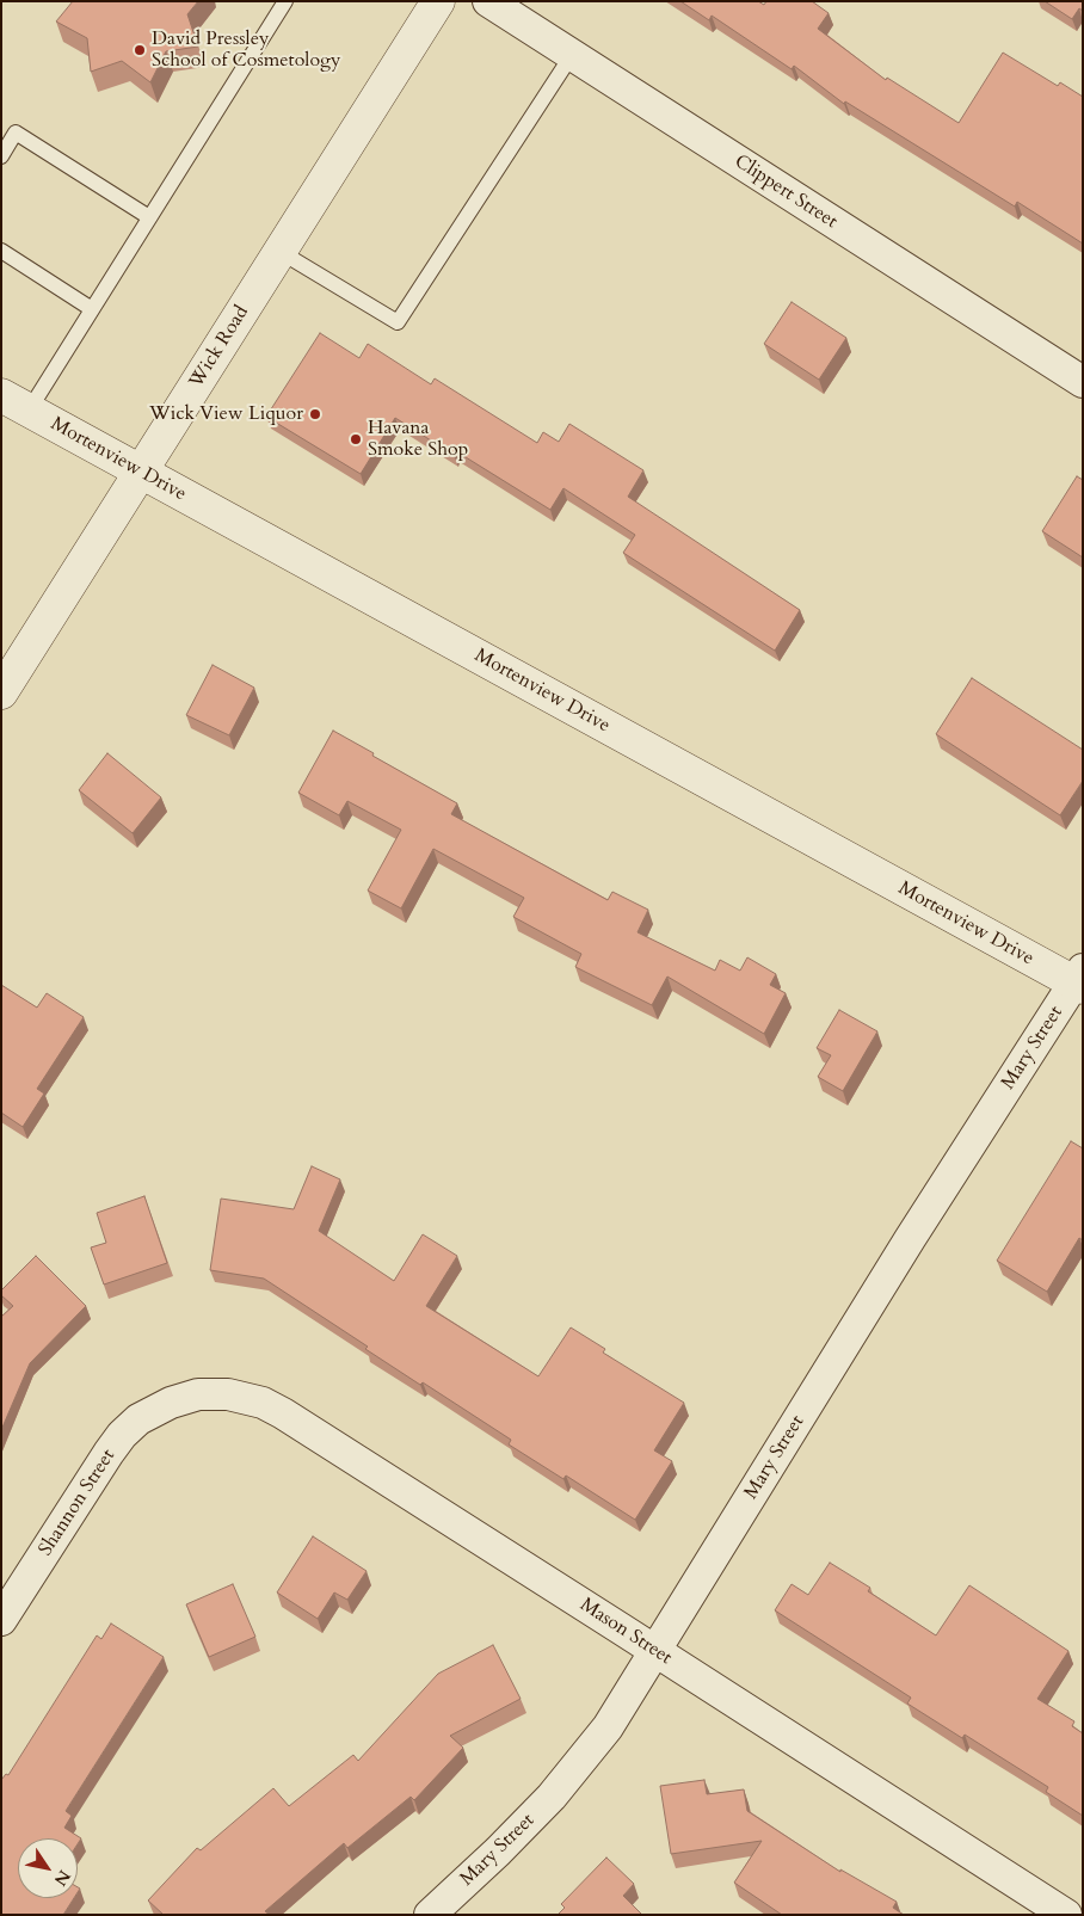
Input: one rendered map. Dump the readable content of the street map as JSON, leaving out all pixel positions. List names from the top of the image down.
{
  "streets": {
    "street": [
      "Clippert Street",
      "Wick Road",
      "Mortenview Drive",
      "Mary Street",
      "Shannon Street",
      "Mason Street"
    ]
  },
  "crossings": [
    ["Wick Road", "Mortenview Drive"],
    ["Mortenview Drive", "Mary Street"],
    ["Mary Street", "Mason Street"],
    ["Shannon Street", "Mason Street"]
  ],
  "places": ["David Pressley School of Cosmetology", "Wick View Liquor", "Havana Smoke Shop"],
  "north": "bottom right"
}
